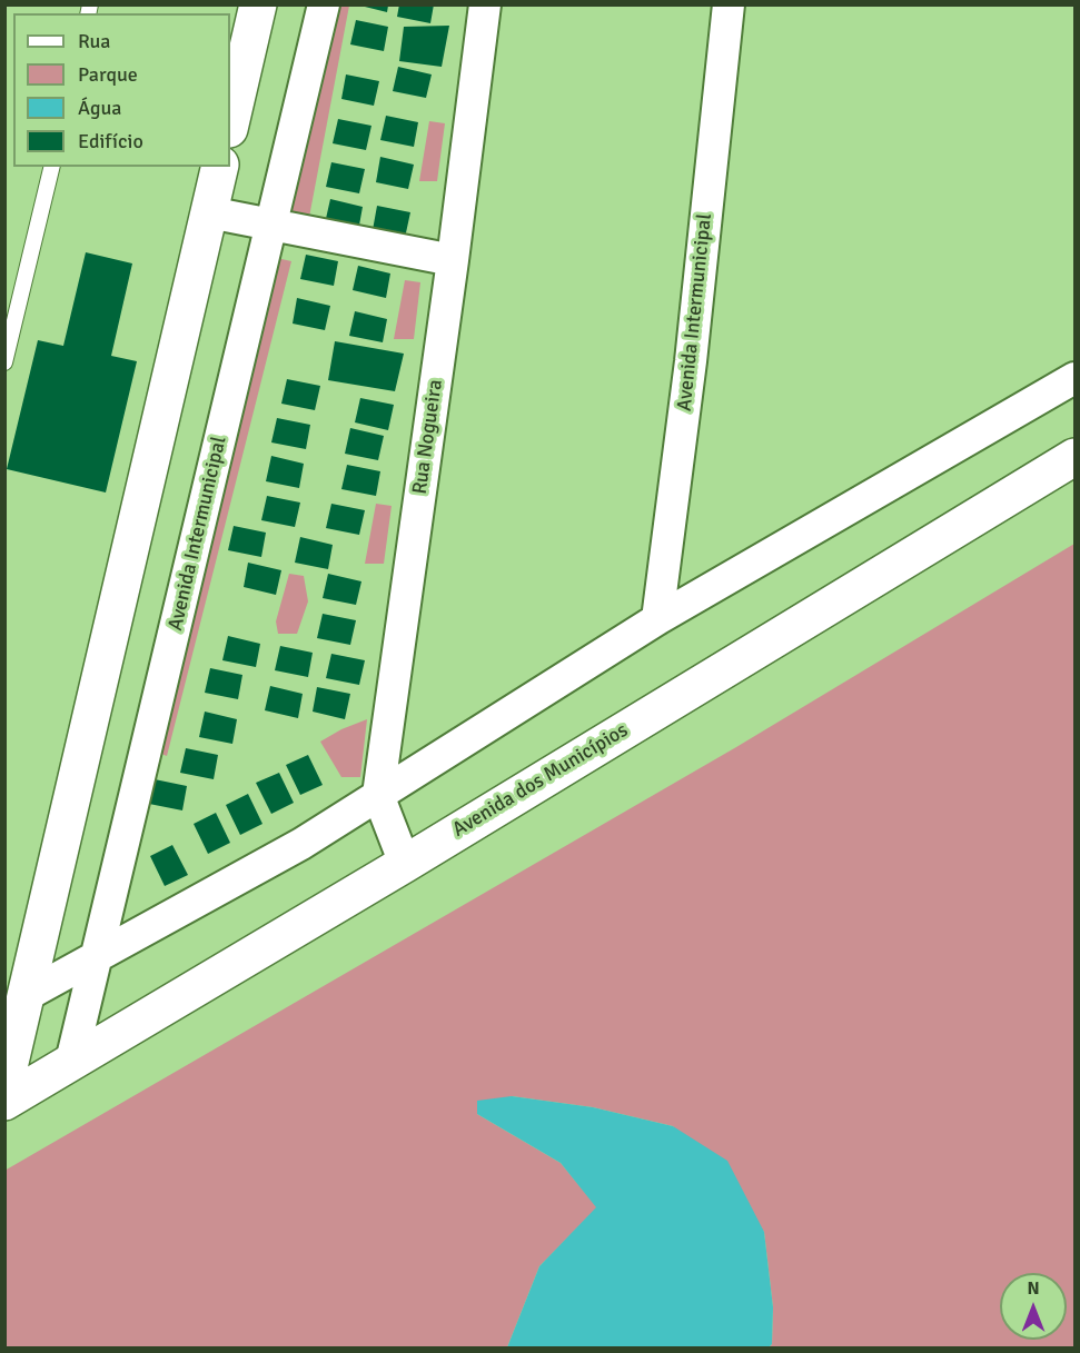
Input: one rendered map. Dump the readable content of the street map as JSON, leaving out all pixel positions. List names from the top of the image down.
{
  "streets": {
    "main road": ["Avenida dos Municípios"],
    "street": ["Avenida Intermunicipal", "Rua Nogueira"]
  },
  "crossings": [
    ["Avenida Intermunicipal", "Avenida dos Municípios"],
    ["Rua Nogueira", "Avenida dos Municípios"]
  ],
  "legend": [
    "Rua",
    "Parque",
    "Água",
    "Edifício"
  ],
  "north": "top"
}
